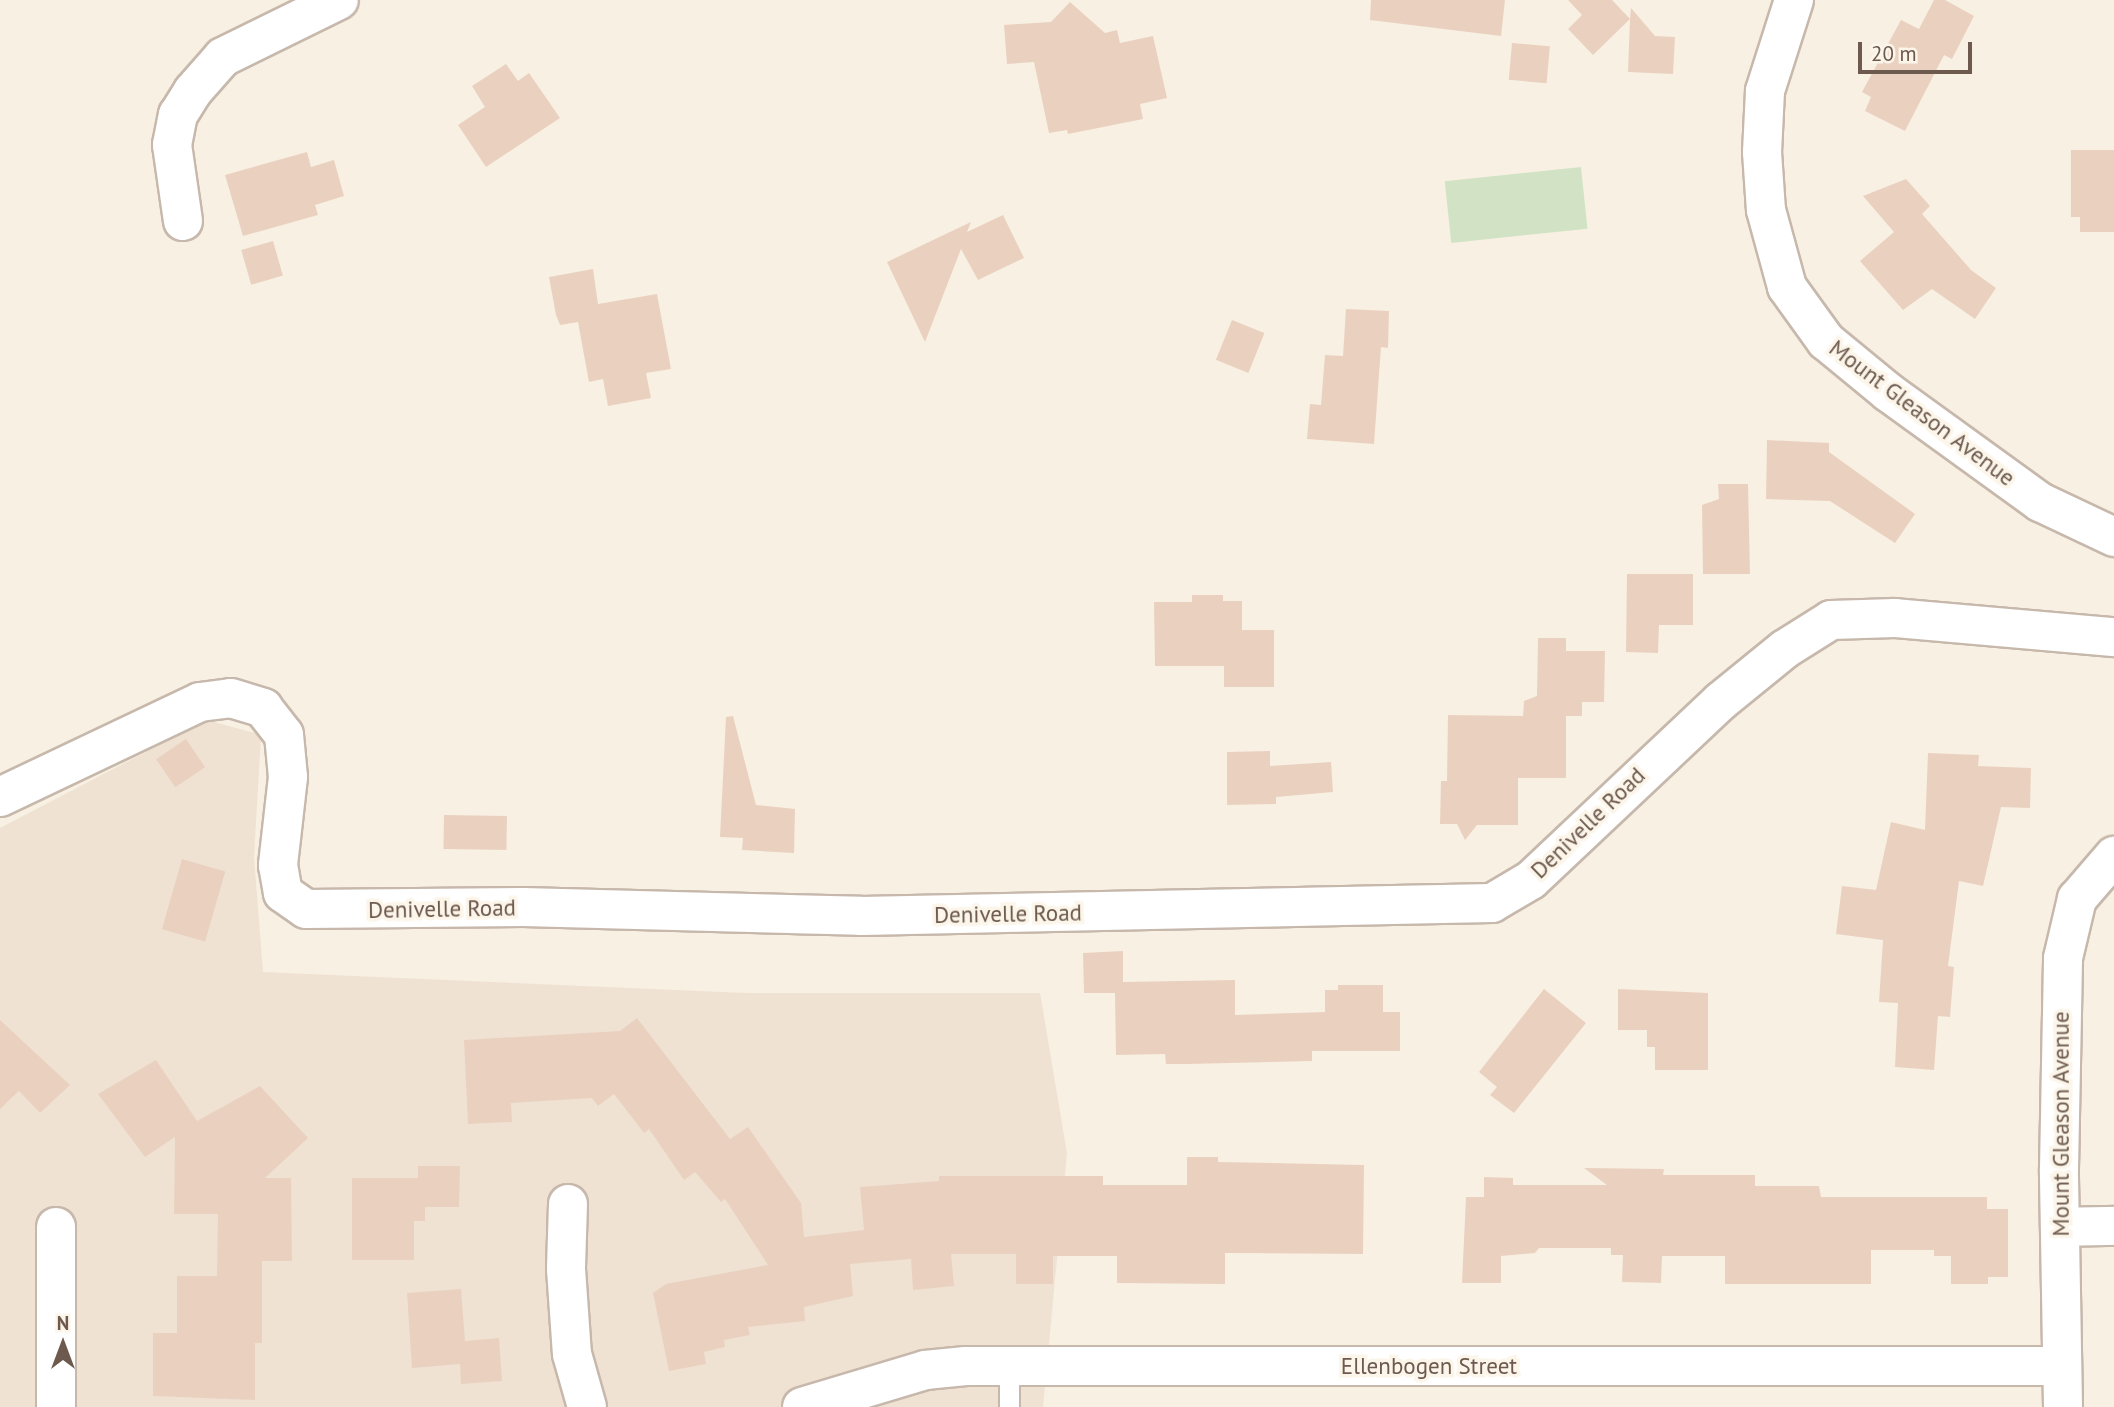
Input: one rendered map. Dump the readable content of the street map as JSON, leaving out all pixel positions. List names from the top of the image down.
{
  "streets": {
    "street": ["Mount Gleason Avenue", "Denivelle Road", "Ellenbogen Street"]
  },
  "crossings": [
    ["Mount Gleason Avenue", "Ellenbogen Street"]
  ],
  "scale_bar": "20 m",
  "north": "top"
}
